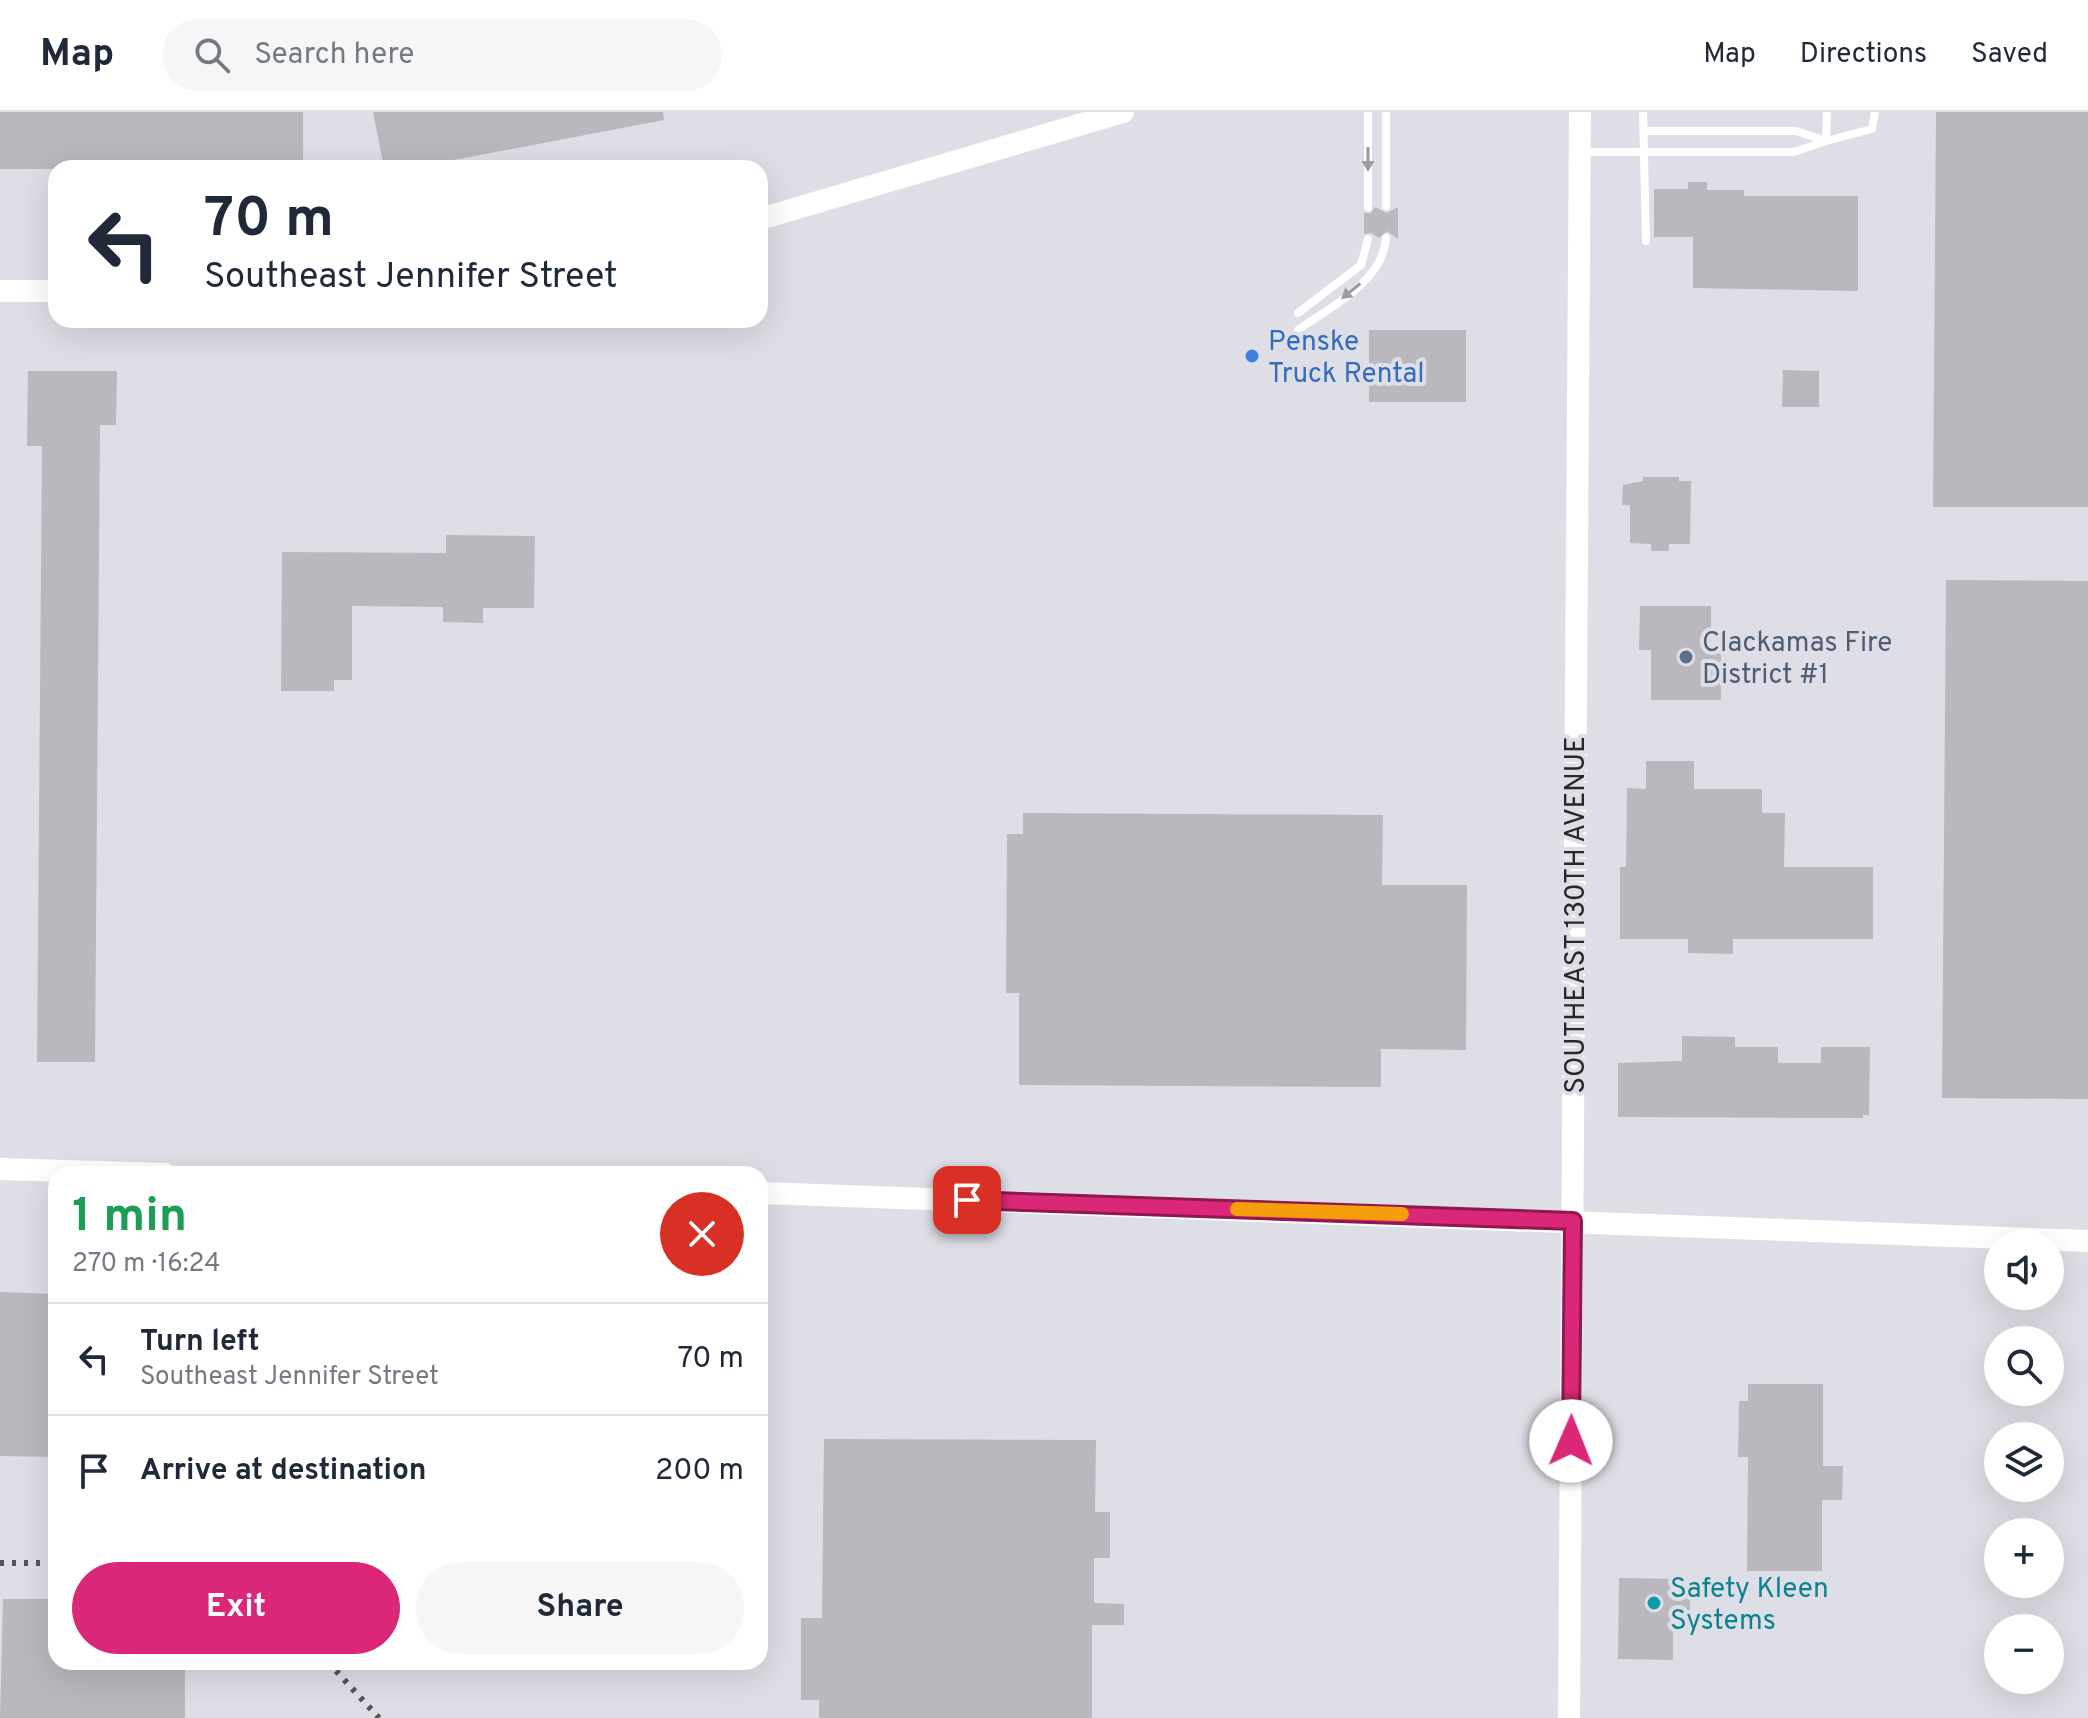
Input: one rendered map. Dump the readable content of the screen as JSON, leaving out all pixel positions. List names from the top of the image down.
{
  "streets": {
    "street": ["SOUTHEAST 130TH AVENUE"]
  },
  "places": ["Penske Truck Rental", "Clackamas Fire District #1", "Safety Kleen Systems"],
  "page": {
    "header": "Map",
    "search": "Search here",
    "nav": ["Map", "Directions", "Saved"],
    "turn": ["70 m", "Southeast Jennifer Street"],
    "heading": ["1 min", "270 m · 16:24"],
    "map_buttons": ["+", "−"],
    "list": [
      {
        "name": "Turn left",
        "note": "Southeast Jennifer Street",
        "value": "70 m"
      },
      {
        "name": "Arrive at destination",
        "value": "200 m"
      }
    ],
    "buttons": ["Exit", "Share"]
  }
}
